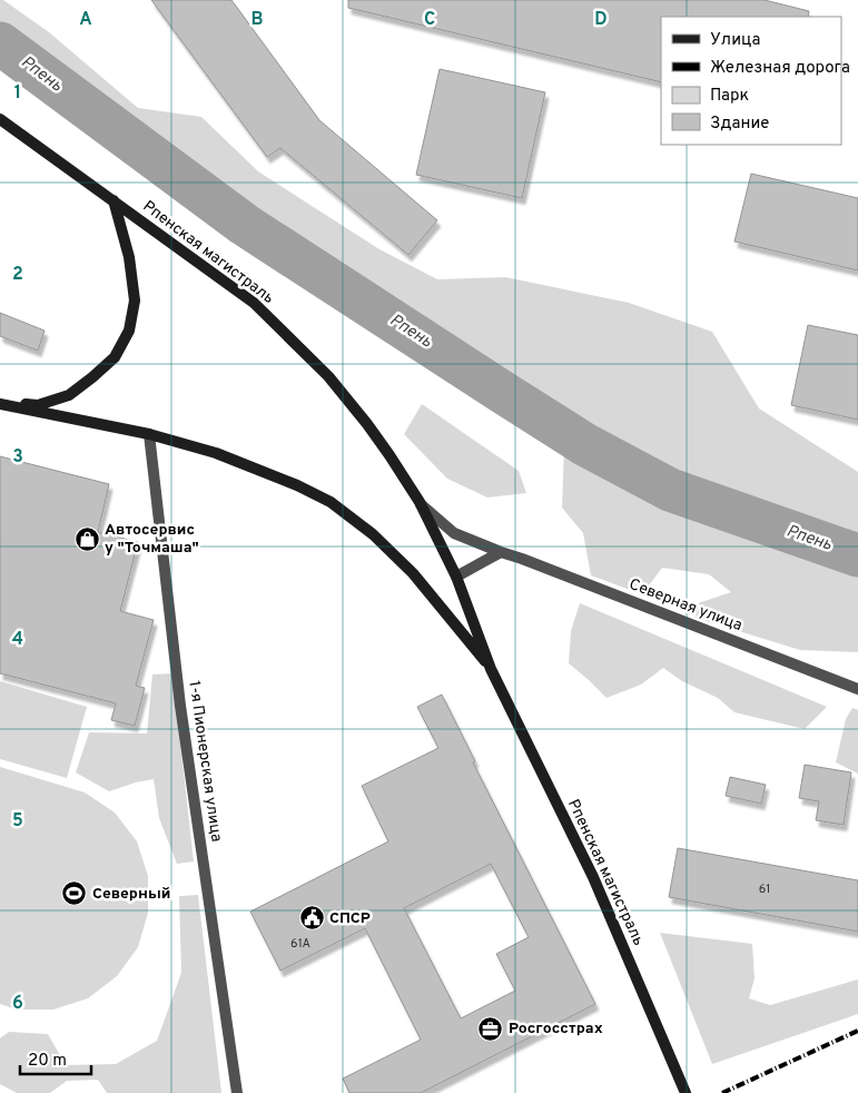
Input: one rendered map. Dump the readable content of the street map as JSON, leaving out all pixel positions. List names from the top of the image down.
{
  "streets": {
    "main road": ["Рпенская магистраль"],
    "street": ["Северная улица", "1-я Пионерская улица"]
  },
  "crossings": [
    ["Рпенская магистраль", "Северная улица"],
    ["Рпенская магистраль", "1-я Пионерская улица"]
  ],
  "water": ["Рпень"],
  "places": {
    "shop": ["Автосервис у \"Точмаша\""],
    "sports": ["Северный"],
    "public building": ["СПСР"],
    "office": ["Росгосстрах"]
  },
  "house_numbers": ["61", "61А"],
  "legend": [
    "Улица",
    "Железная дорога",
    "Парк",
    "Здание"
  ],
  "scale_bar": "20 m",
  "grid": {
    "columns": [
      "A",
      "B",
      "C",
      "D"
    ],
    "rows": [
      "1",
      "2",
      "3",
      "4",
      "5",
      "6"
    ]
  }
}
